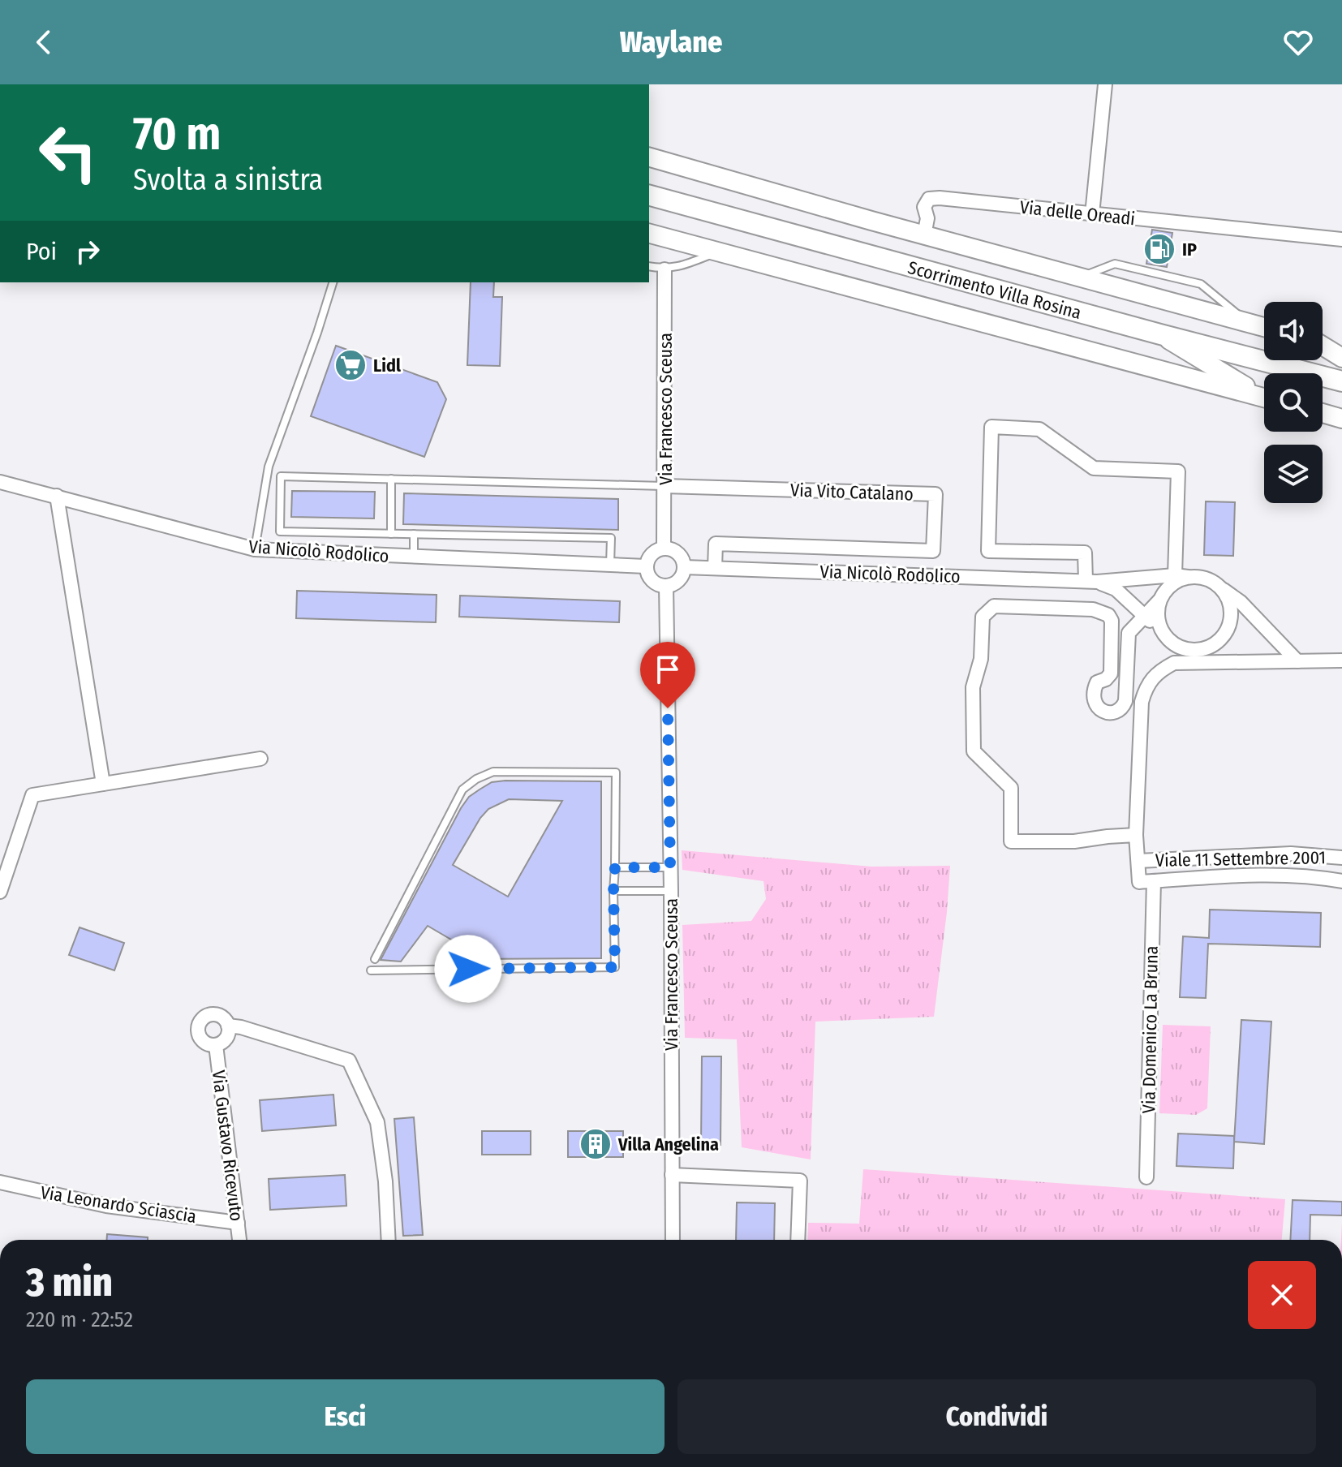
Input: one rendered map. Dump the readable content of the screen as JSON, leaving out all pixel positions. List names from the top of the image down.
{
  "streets": {
    "main road": ["Scorrimento Villa Rosina"],
    "street": [
      "Via delle Oreadi",
      "Via Francesco Sceusa",
      "Via Vito Catalano",
      "Via Nicolò Rodolico",
      "Viale 11 Settembre 2001",
      "Via Domenico La Bruna",
      "Via Gustavo Ricevuto",
      "Via Leonardo Sciascia"
    ]
  },
  "crossings": [
    ["Via Francesco Sceusa", "Via Vito Catalano"],
    ["Via Francesco Sceusa", "Via Nicolò Rodolico"],
    ["Via Vito Catalano", "Via Nicolò Rodolico"],
    ["Viale 11 Settembre 2001", "Via Domenico La Bruna"],
    ["Via Gustavo Ricevuto", "Via Leonardo Sciascia"]
  ],
  "places": {
    "fuel station": ["IP"],
    "supermarket": ["Lidl"],
    "building": ["Villa Angelina"]
  },
  "page": {
    "header": "Waylane",
    "turn": ["70 m", "Svolta a sinistra"],
    "then": "Poi",
    "heading": ["3 min", "220 m · 22:52"],
    "buttons": ["Esci", "Condividi"]
  }
}
